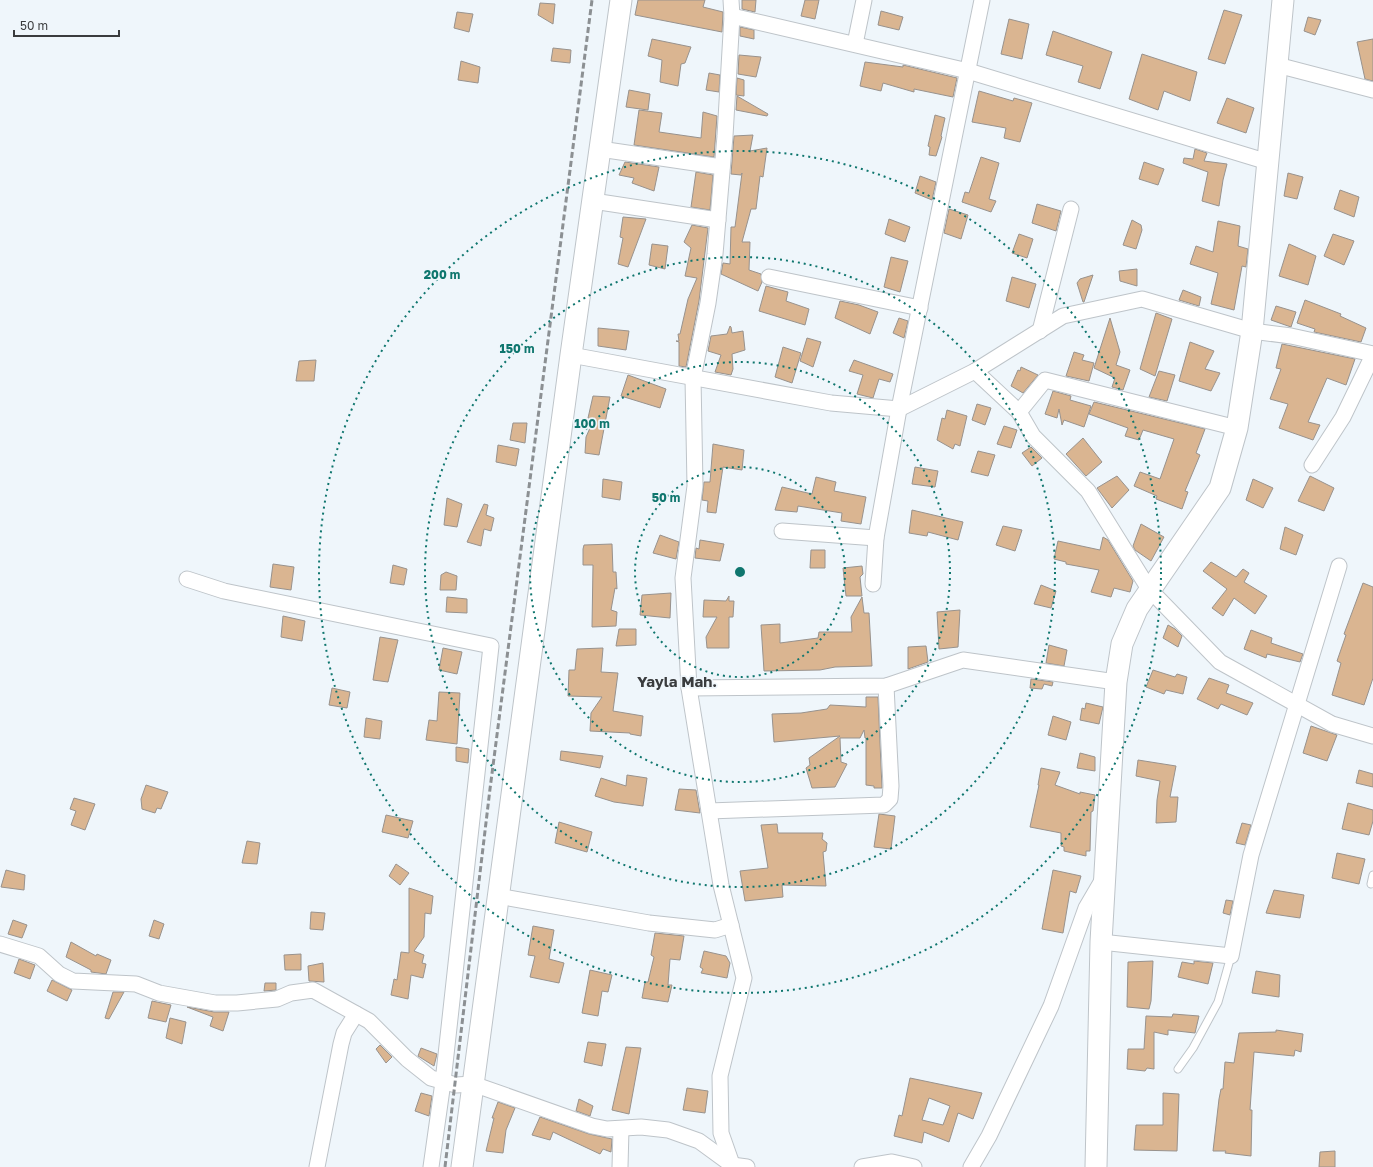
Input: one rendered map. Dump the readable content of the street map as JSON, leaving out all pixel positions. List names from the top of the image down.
{
  "districts": ["Yayla Mah."],
  "scale_bar": "50 m",
  "rings": [
    "200 m",
    "150 m",
    "100 m",
    "50 m"
  ]
}
